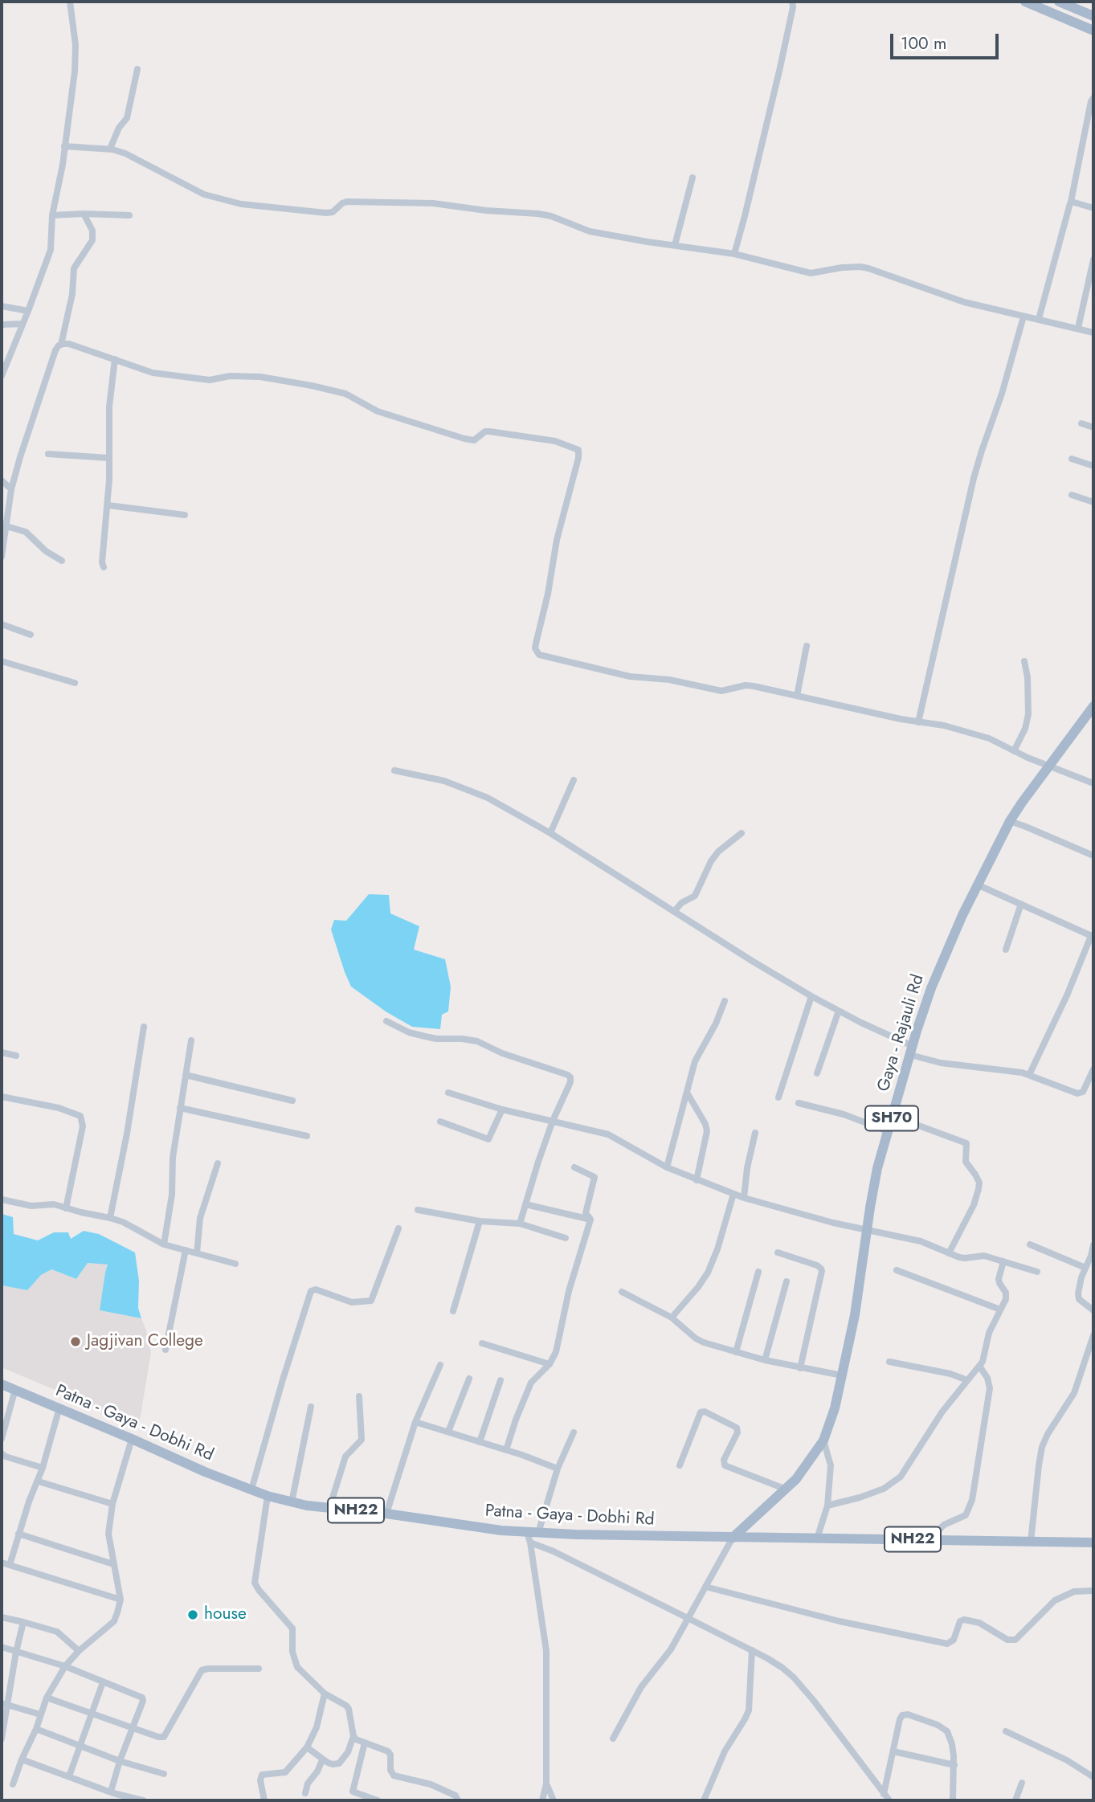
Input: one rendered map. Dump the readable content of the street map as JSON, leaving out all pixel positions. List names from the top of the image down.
{
  "streets": {
    "main road": [
      "Gaya - Rajauli Rd",
      "SH70",
      "Patna - Gaya - Dobhi Rd",
      "NH22"
    ]
  },
  "crossings": [
    ["Gaya - Rajauli Rd", "Patna - Gaya - Dobhi Rd"]
  ],
  "places": ["Jagjivan College", "house"],
  "scale_bar": "100 m"
}
